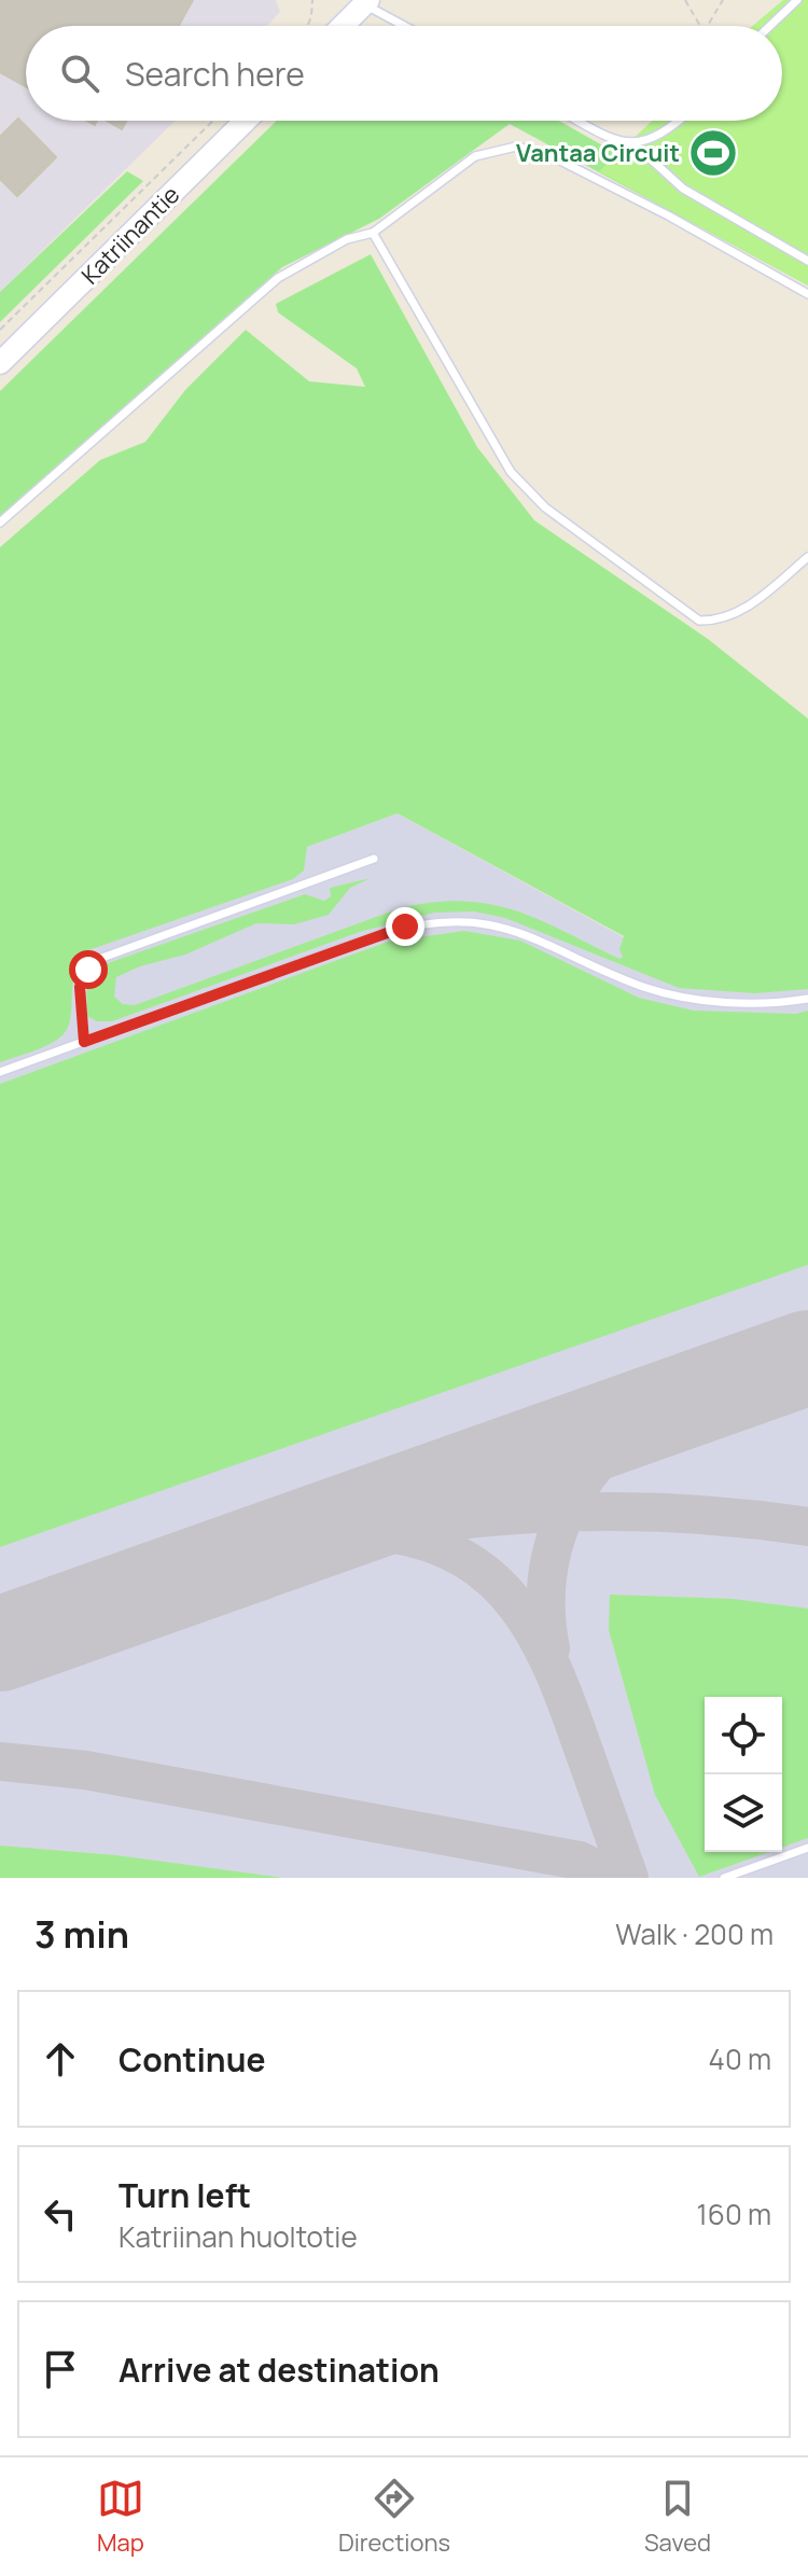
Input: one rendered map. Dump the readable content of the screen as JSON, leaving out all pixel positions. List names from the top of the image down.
{
  "streets": {
    "main road": ["Katriinantie"]
  },
  "places": {
    "sports": ["Vantaa Circuit"]
  },
  "page": {
    "search": "Search here",
    "heading": ["3 min", "Walk · 200 m"],
    "list": [
      ["Continue", "40 m"],
      ["Turn left", "Katriinan huoltotie", "160 m"],
      "Arrive at destination"
    ],
    "nav": ["Map", "Directions", "Saved"]
  }
}
